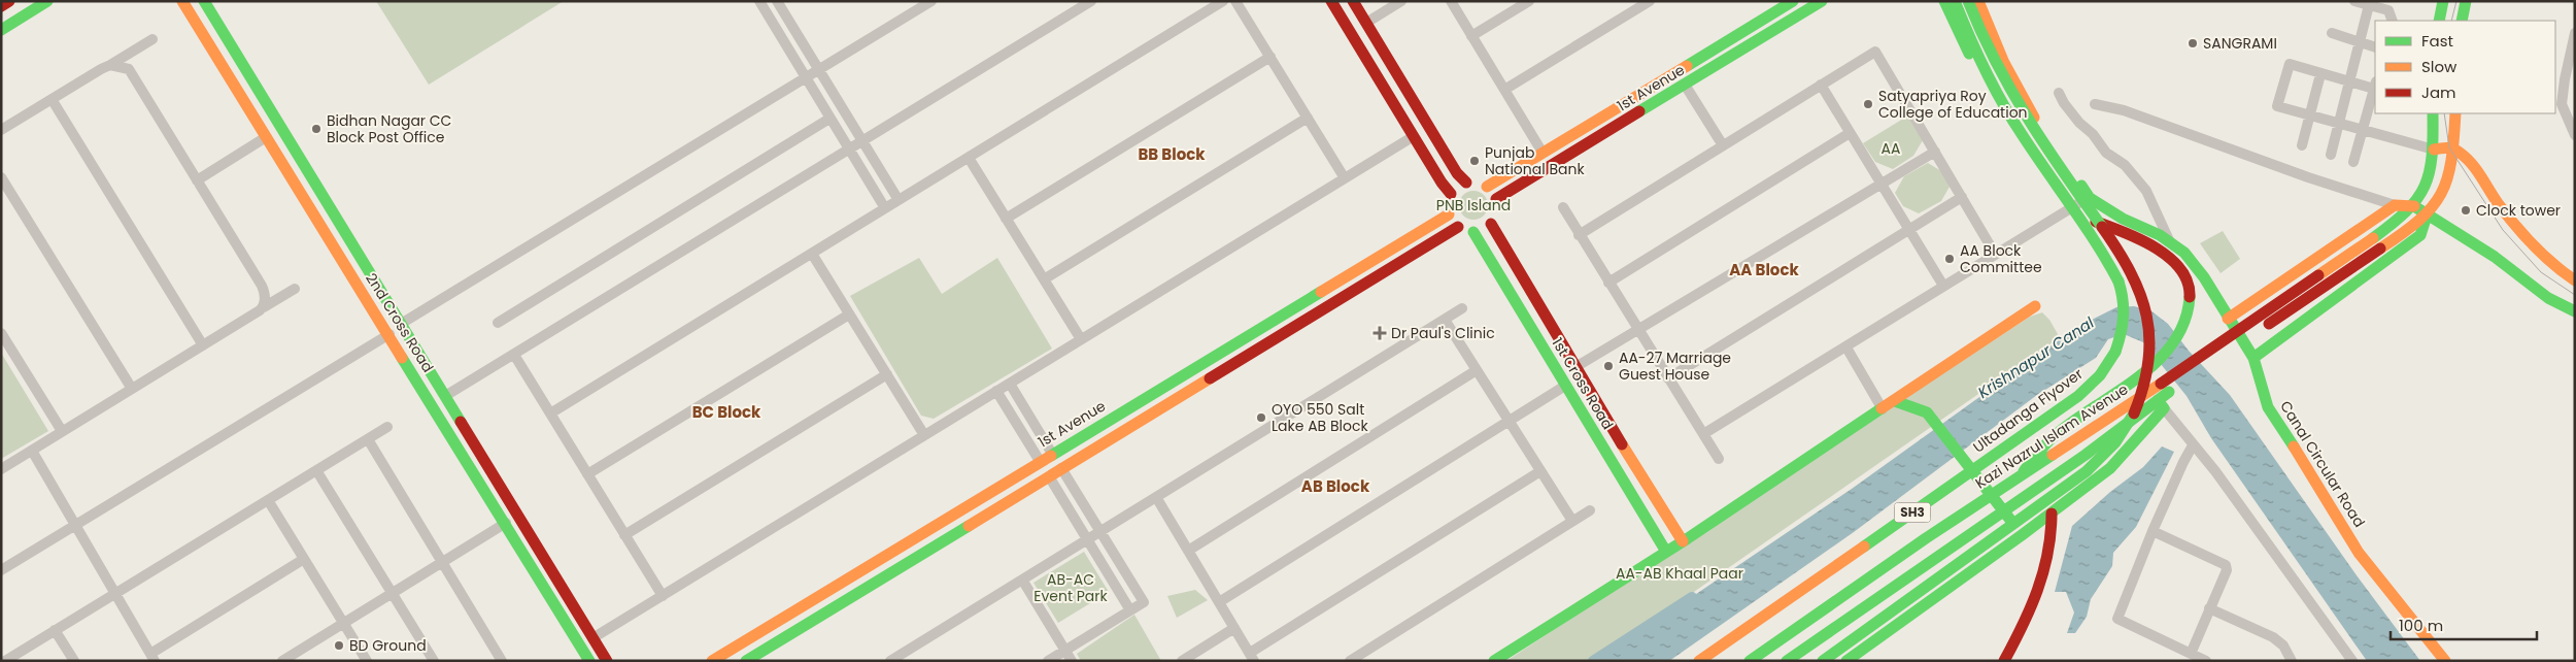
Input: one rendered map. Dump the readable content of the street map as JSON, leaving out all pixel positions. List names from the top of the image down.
{
  "streets": {
    "main road": [
      "1st Avenue",
      "2nd Cross Road",
      "1st Cross Road",
      "Ultadanga Flyover",
      "Kazi Nazrul Islam Avenue",
      "Canal Circular Road",
      "SH3"
    ]
  },
  "crossings": [
    ["1st Avenue", "1st Cross Road"]
  ],
  "districts": [
    "BB Block",
    "AA Block",
    "BC Block",
    "AB Block"
  ],
  "water": ["Krishnapur Canal"],
  "parks": [
    "AA",
    "PNB Island",
    "AA-AB Khaal Paar",
    "AB-AC Event Park"
  ],
  "places": {
    "other": [
      "SANGRAMI",
      "Satyapriya Roy College of Education",
      "Bidhan Nagar CC Block Post Office",
      "Punjab National Bank",
      "Clock tower",
      "AA Block Committee",
      "AA-27 Marriage Guest House",
      "OYO 550 Salt Lake AB Block",
      "BD Ground"
    ],
    "health": ["Dr Paul's Clinic"]
  },
  "legend": ["Fast", "Slow", "Jam"],
  "scale_bar": "100 m"
}
